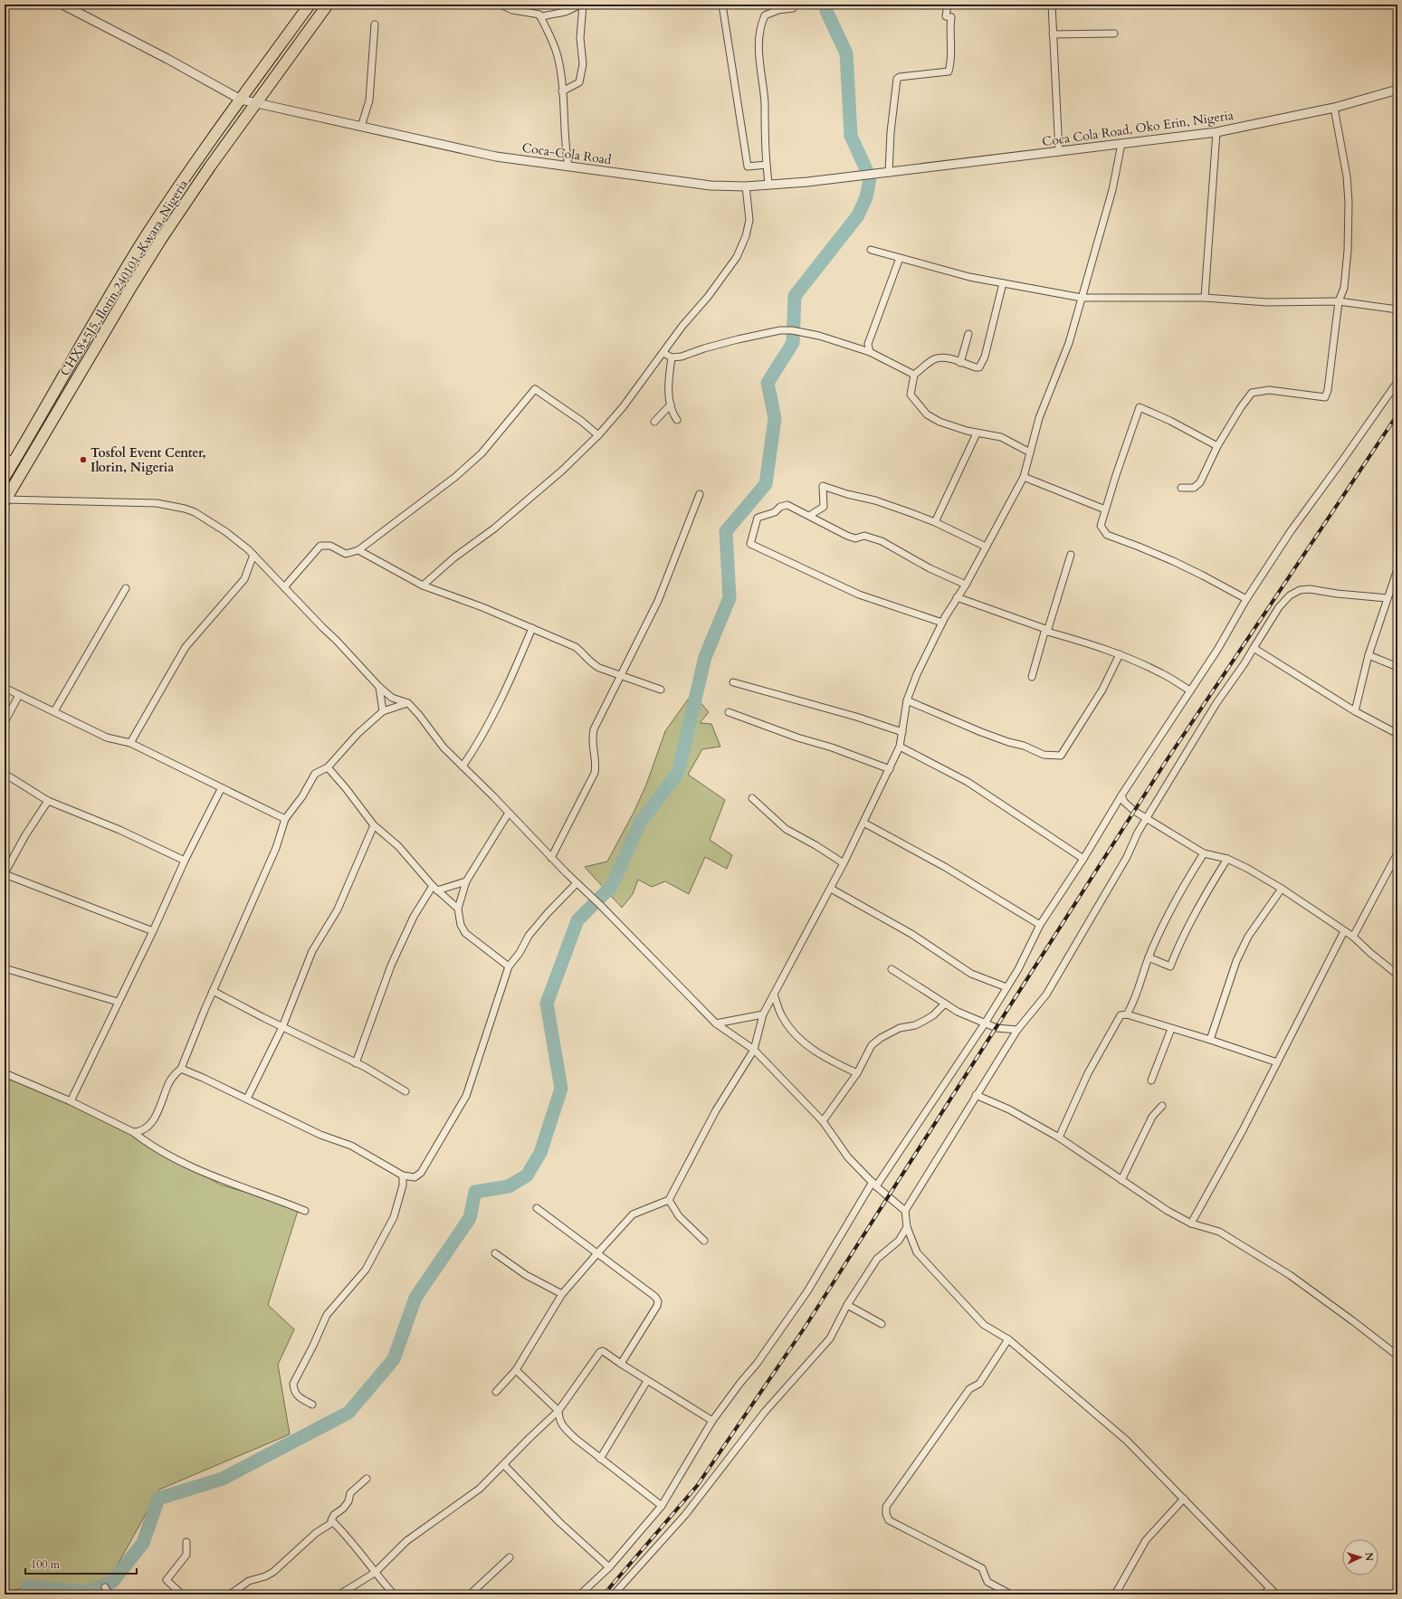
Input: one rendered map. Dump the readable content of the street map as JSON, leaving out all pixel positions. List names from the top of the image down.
{
  "streets": {
    "main road": ["CHX8+5J5, Ilorin 240101, Kwara, Nigeria"],
    "street": ["Coca Cola Road, Oko Erin, Nigeria", "Coca-Cola Road"]
  },
  "crossings": [
    ["Coca Cola Road, Oko Erin, Nigeria", "Coca-Cola Road"],
    ["Coca-Cola Road", "CHX8+5J5, Ilorin 240101, Kwara, Nigeria"]
  ],
  "places": ["Tosfol Event Center, Ilorin, Nigeria"],
  "scale_bar": "100 m",
  "north": "right"
}
